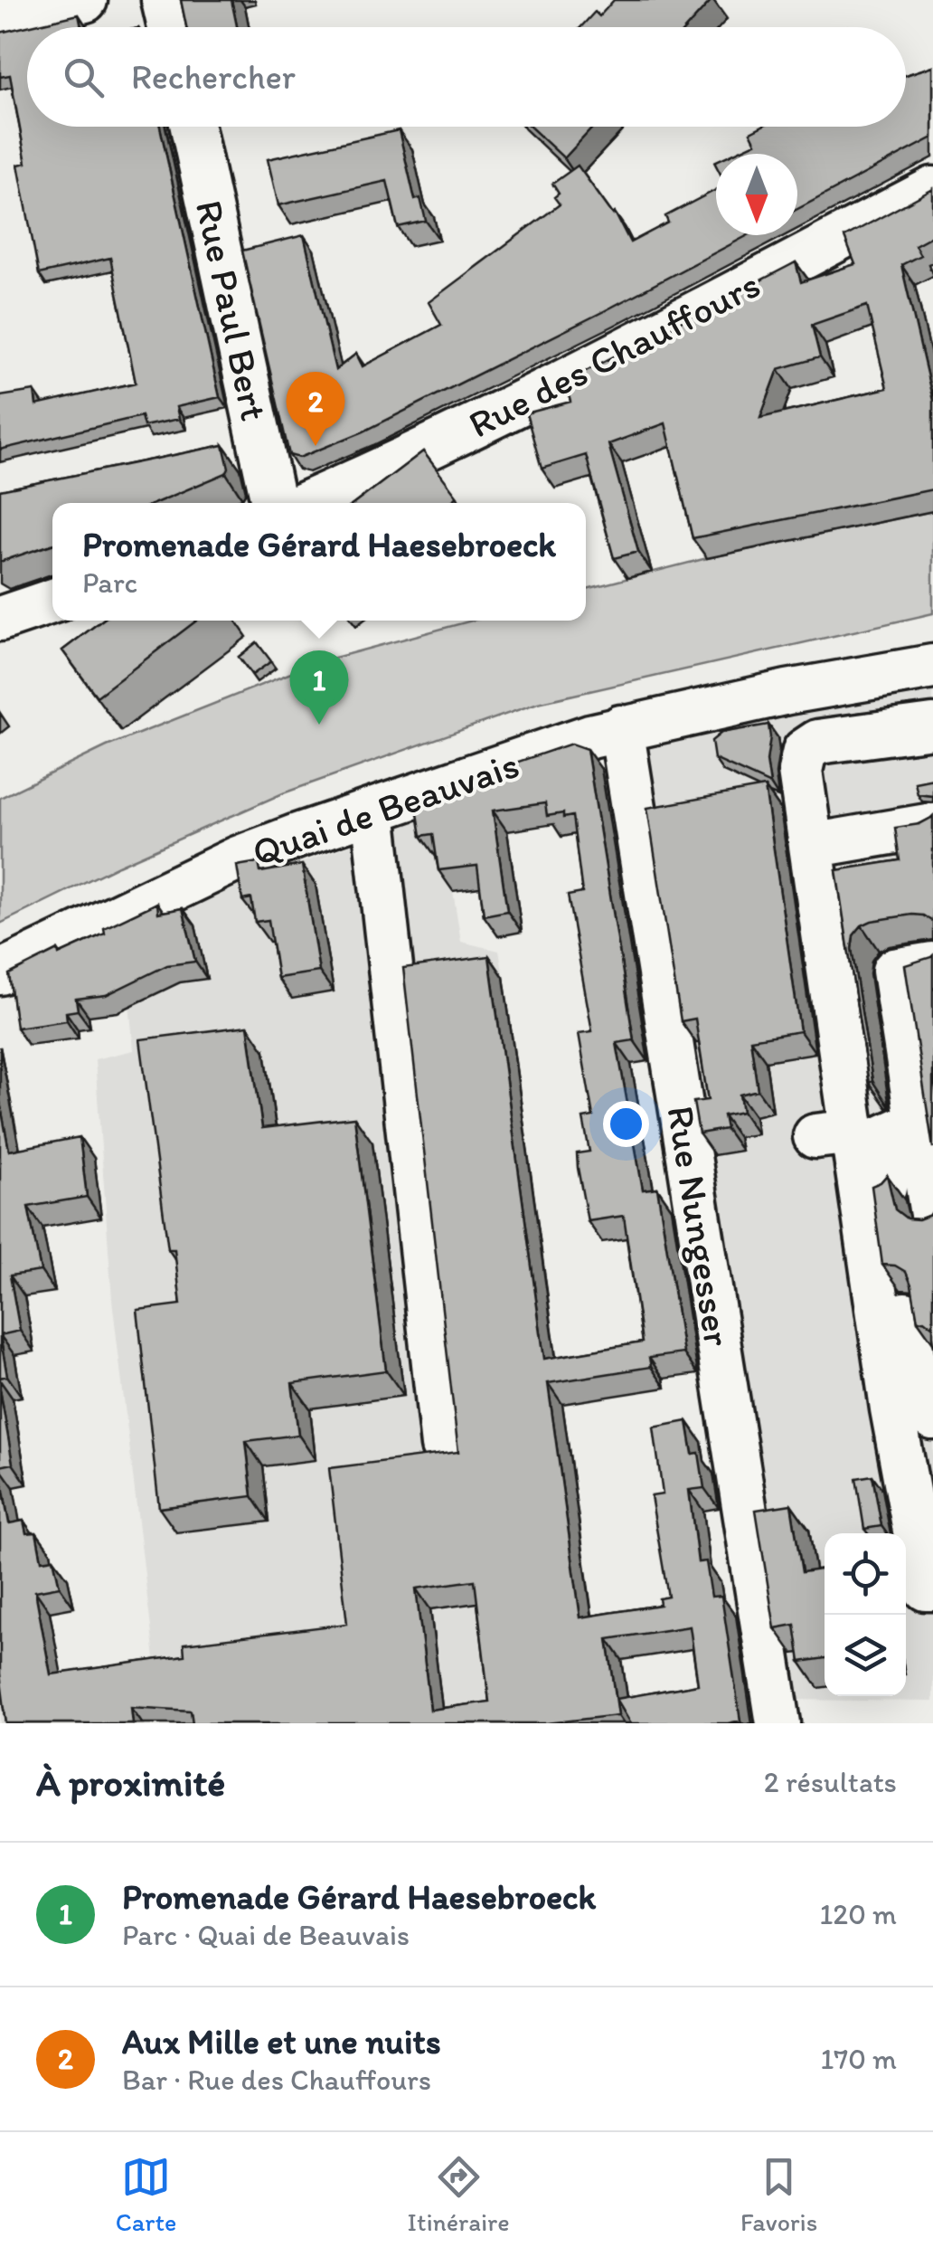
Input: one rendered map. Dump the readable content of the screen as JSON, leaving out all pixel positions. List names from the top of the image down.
{
  "streets": {
    "street": [
      "Rue Paul Bert",
      "Rue des Chauffours",
      "Quai de Beauvais",
      "Rue Nungesser"
    ]
  },
  "crossings": [
    ["Quai de Beauvais", "Rue Nungesser"]
  ],
  "north": "bottom",
  "page": {
    "search": "Rechercher",
    "pins": ["2", "1"],
    "popup": ["Promenade Gérard Haesebroeck", "Parc"],
    "heading": ["À proximité", "2 résultats"],
    "list": [
      {
        "mark": "1",
        "name": "Promenade Gérard Haesebroeck",
        "note": "Parc · Quai de Beauvais",
        "value": "120 m"
      },
      {
        "mark": "2",
        "name": "Aux Mille et une nuits",
        "note": "Bar · Rue des Chauffours",
        "value": "170 m"
      }
    ],
    "nav": ["Carte", "Itinéraire", "Favoris"]
  }
}
